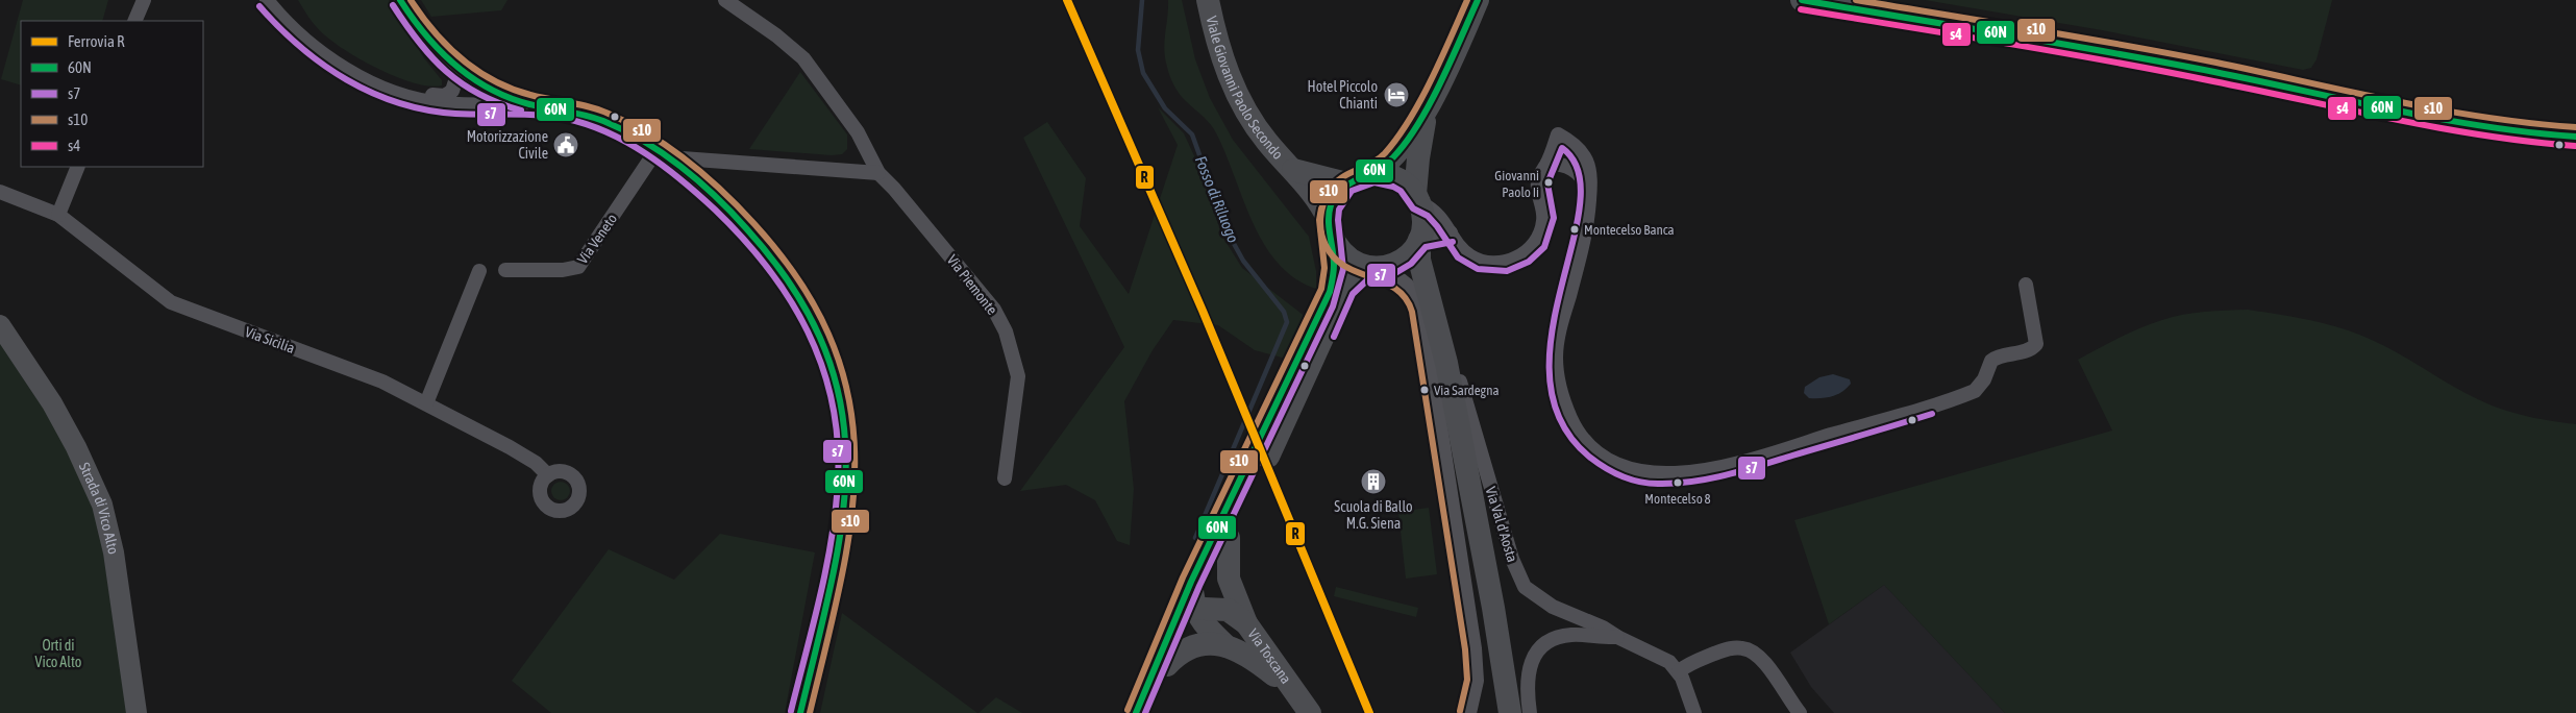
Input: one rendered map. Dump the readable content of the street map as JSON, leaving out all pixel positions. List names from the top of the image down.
{
  "streets": {
    "main road": ["Viale Giovanni Paolo Secondo", "Via Toscana"],
    "street": [
      "Via Veneto",
      "Via Piemonte",
      "Via Sicilia",
      "Strada di Vico Alto",
      "Via Val d'Aosta"
    ]
  },
  "water": ["Fosso di Riluogo"],
  "parks": ["Orti di Vico Alto"],
  "places": {
    "hotel": ["Hotel Piccolo Chianti"],
    "public building": ["Motorizzazione Civile"],
    "other": [
      "Giovanni Paolo Ii",
      "Montecelso Banca",
      "Via Sardegna",
      "Montecelso 8"
    ],
    "building": ["Scuola di Ballo M.G. Siena"]
  },
  "lines": [
    "rail line R",
    "transit line 60N",
    "transit line s10",
    "transit line s7",
    "transit line s4"
  ],
  "legend": [
    "Ferrovia R",
    "60N",
    "s7",
    "s10",
    "s4"
  ]
}
